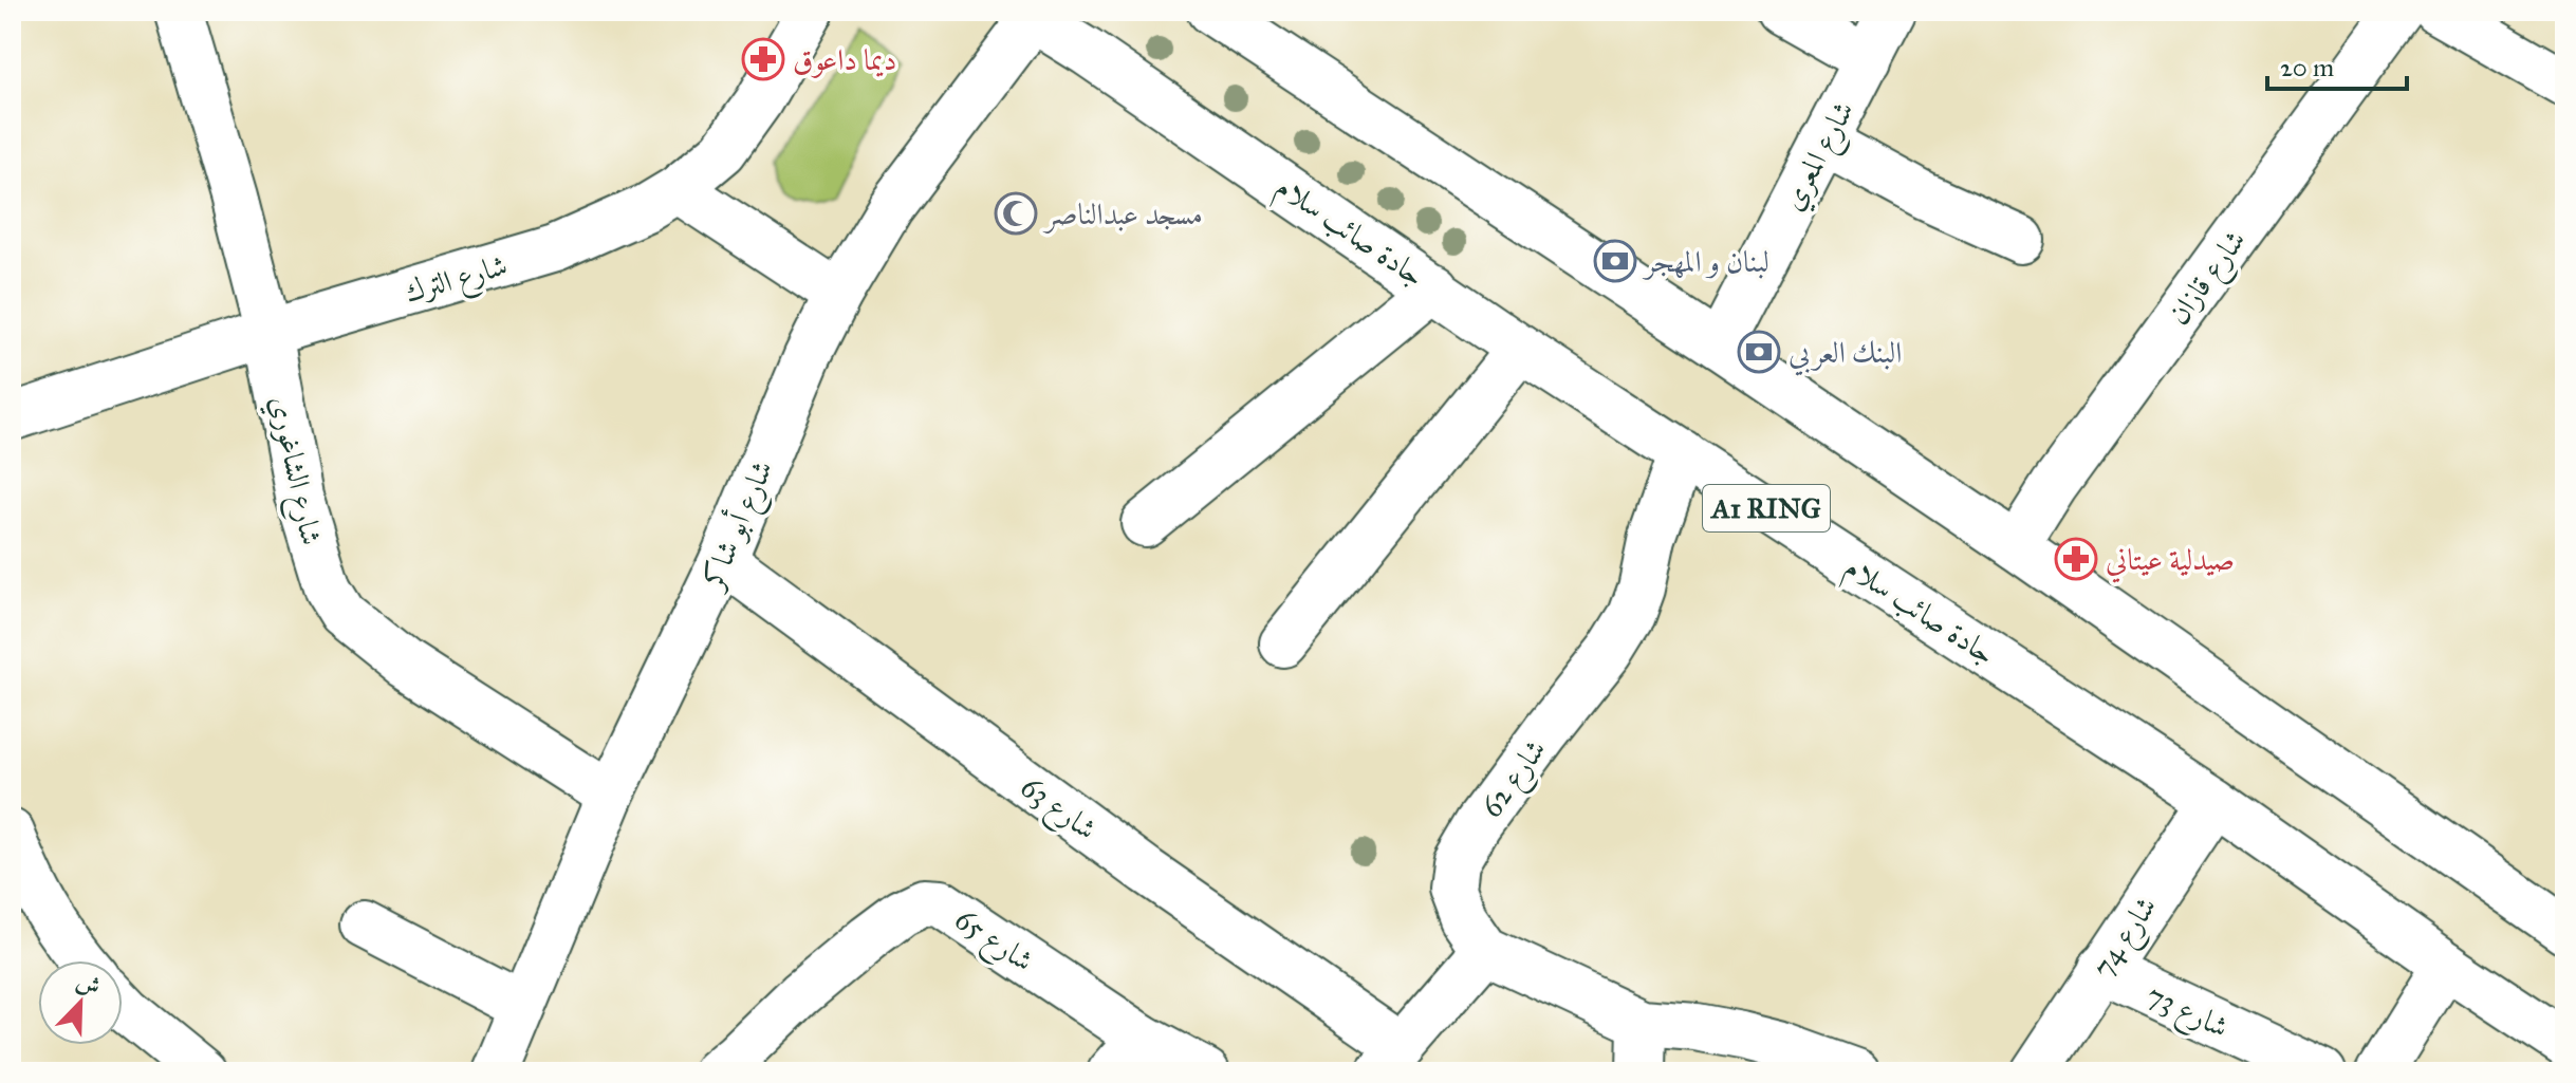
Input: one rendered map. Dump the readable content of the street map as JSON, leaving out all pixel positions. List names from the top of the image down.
{
  "streets": {
    "main road": [
      "شارع المعري",
      "جادة صائب سلام",
      "شارع قازان",
      "شارع الترك",
      "شارع الشاغوري",
      "A1 RING",
      "شارع أبو شاكر",
      "شارع 62",
      "شارع 63",
      "شارع 74",
      "شارع 65",
      "شارع 73"
    ]
  },
  "crossings": [
    ["جادة صائب سلام", "شارع أبو شاكر"],
    ["جادة صائب سلام", "شارع 62"],
    ["جادة صائب سلام", "شارع 74"],
    ["شارع الترك", "شارع الشاغوري"],
    ["شارع الشاغوري", "شارع أبو شاكر"],
    ["شارع أبو شاكر", "شارع 63"],
    ["شارع 74", "شارع 73"]
  ],
  "places": {
    "pharmacy": ["ديما داعوق", "صيدلية عيتاني"],
    "mosque": ["مسجد عبدالناصر"],
    "bank": ["لبنان و المهجر", "البنك العربي"]
  },
  "scale_bar": "20 m",
  "north": "top right"
}
